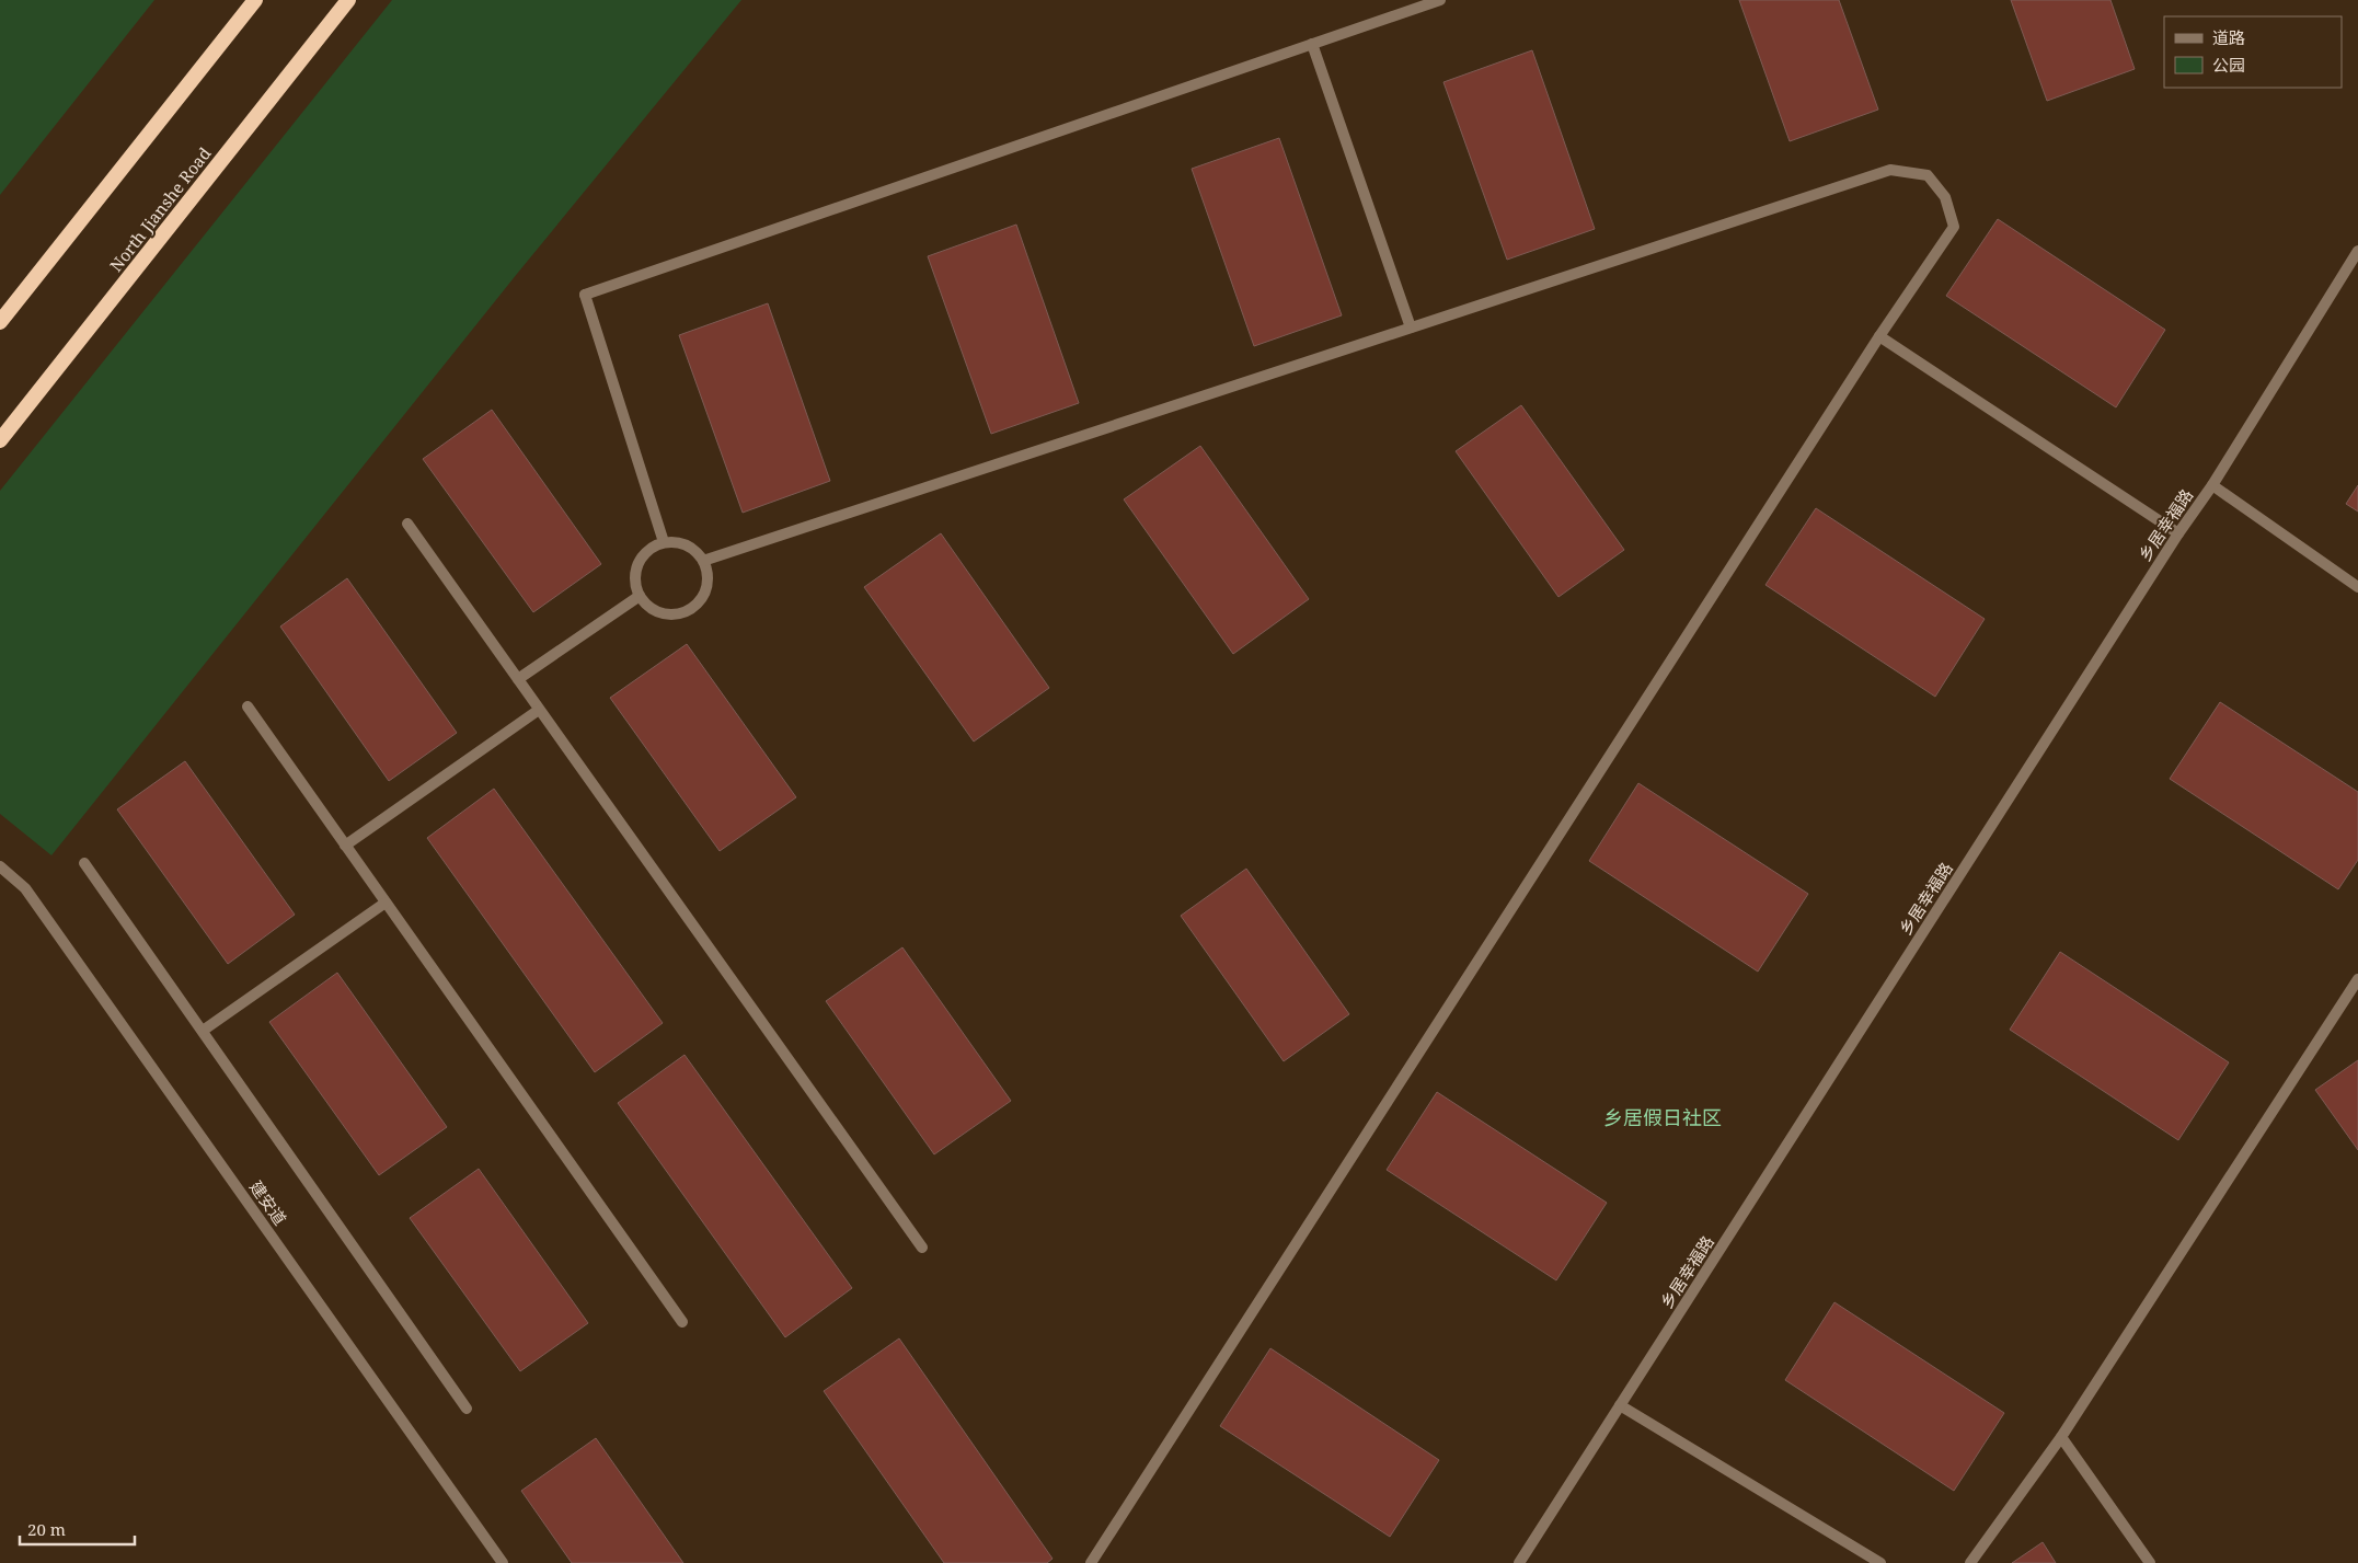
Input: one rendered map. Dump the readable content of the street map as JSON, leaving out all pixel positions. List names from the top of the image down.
{
  "streets": {
    "highway": ["North Jianshe Road"],
    "street": ["乡居幸福路", "建安道"]
  },
  "districts": ["乡居假日社区"],
  "legend": ["道路", "公园"],
  "scale_bar": "20 m"
}
